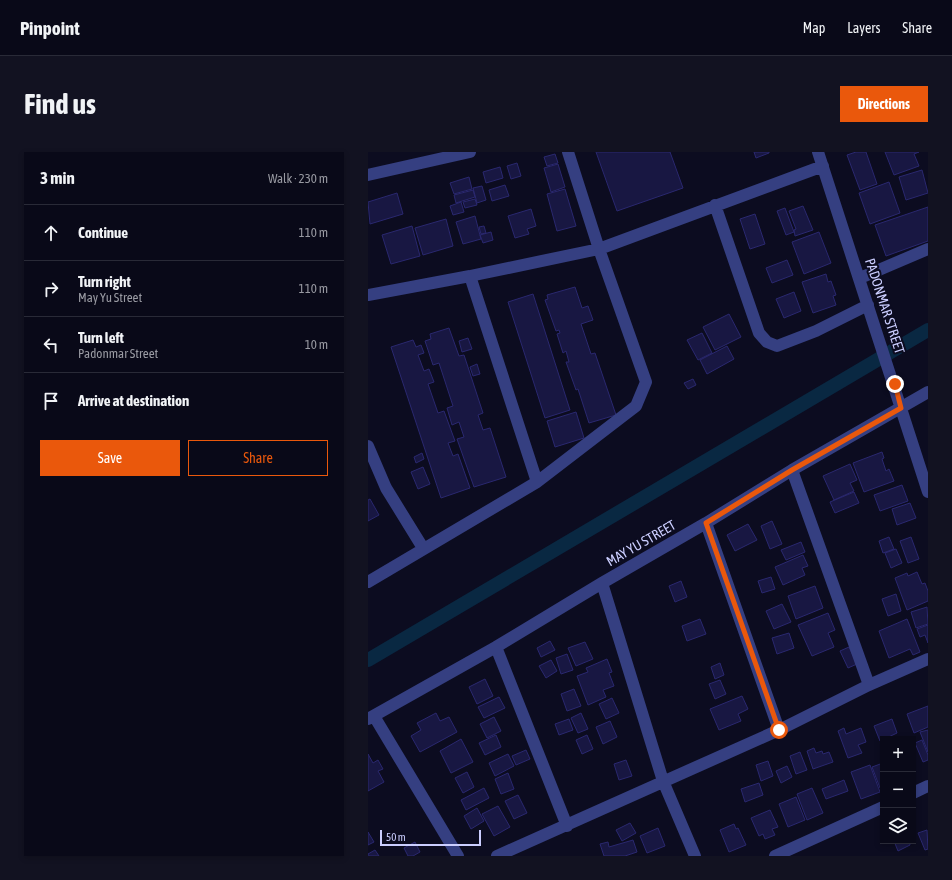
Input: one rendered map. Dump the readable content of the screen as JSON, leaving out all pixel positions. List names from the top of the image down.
{
  "streets": {
    "street": ["PADONMAR STREET", "MAY YU STREET"]
  },
  "crossings": [
    ["PADONMAR STREET", "MAY YU STREET"]
  ],
  "scale_bar": "50 m",
  "page": {
    "header": "Pinpoint",
    "nav": ["Map", "Layers", "Share"],
    "buttons": [
      "Directions",
      ["Save", "Share"]
    ],
    "title": "Find us",
    "heading": ["3 min", "Walk · 230 m"],
    "list": [
      ["Continue", "110 m"],
      ["Turn right", "May Yu Street", "110 m"],
      ["Turn left", "Padonmar Street", "10 m"],
      "Arrive at destination"
    ],
    "map_buttons": ["+", "−"],
    "scale": "50 m"
  }
}
